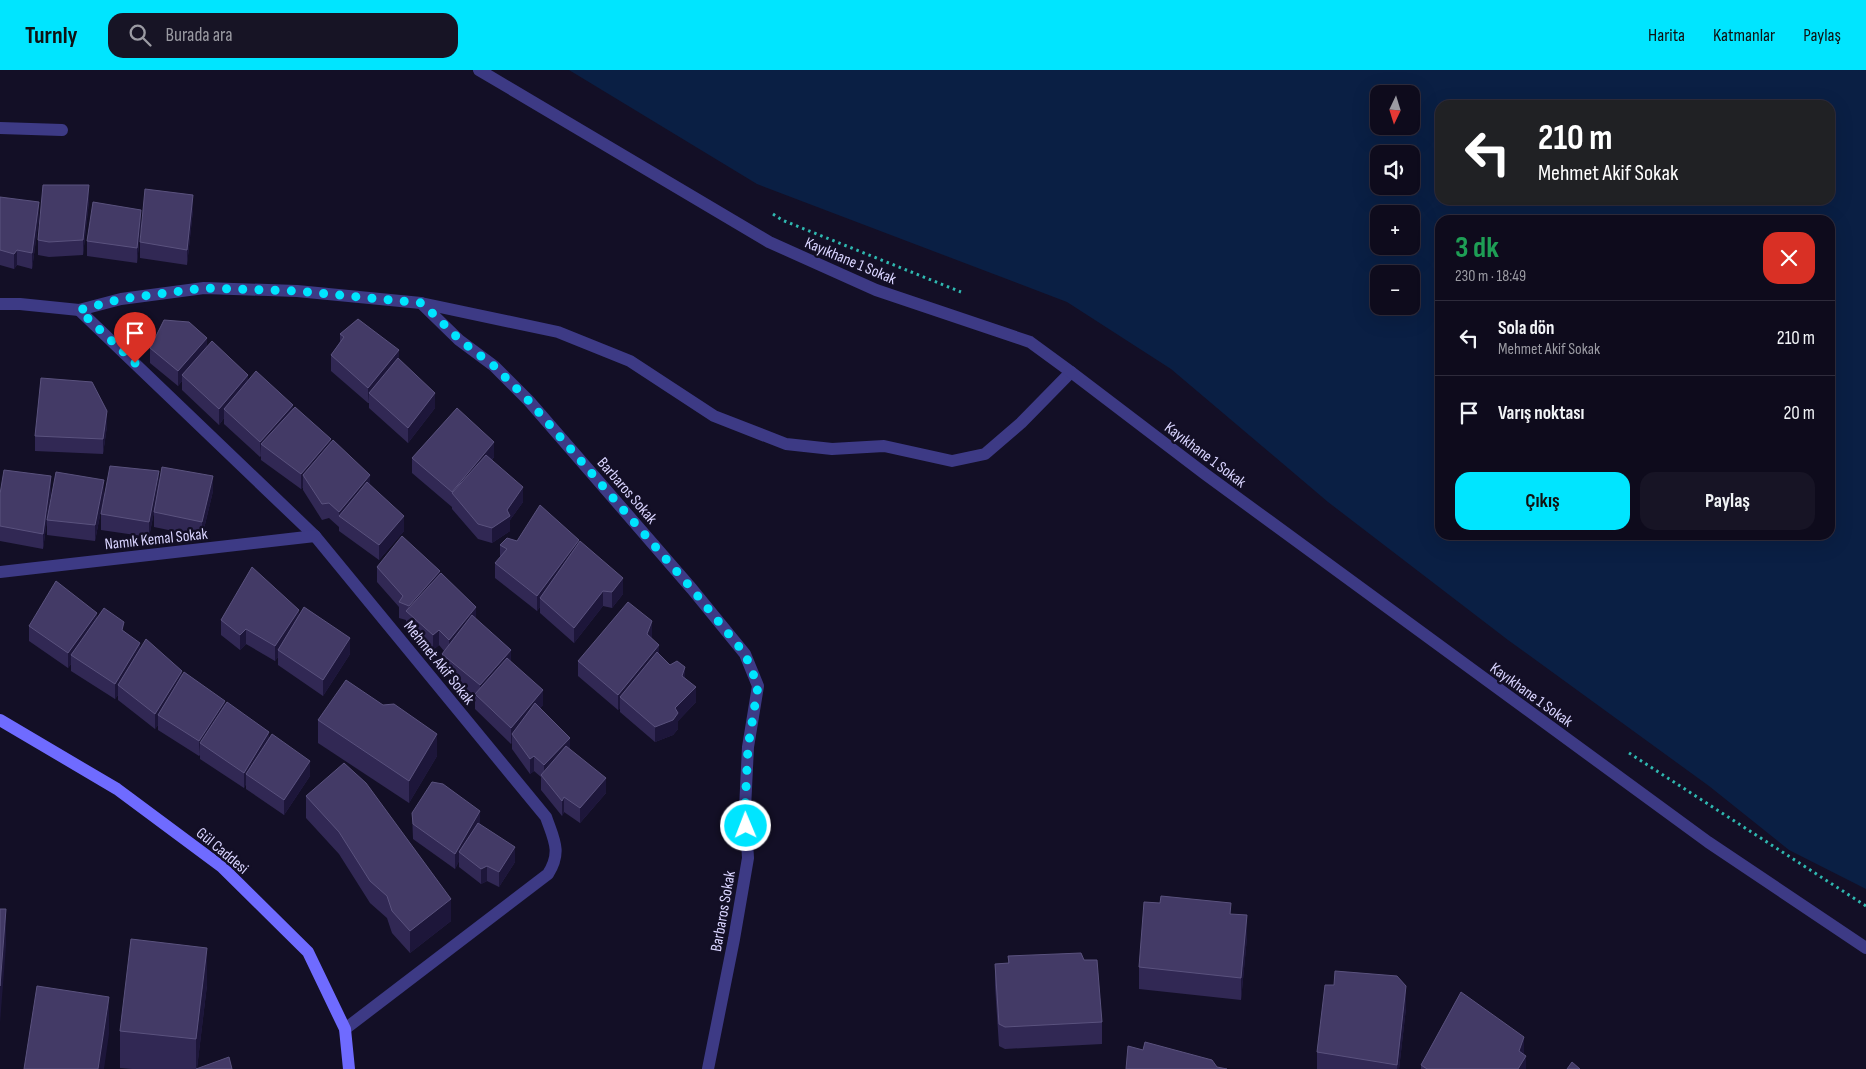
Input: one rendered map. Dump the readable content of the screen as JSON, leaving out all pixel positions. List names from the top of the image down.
{
  "streets": {
    "main road": ["Gül Caddesi"],
    "street": [
      "Kayıkhane 1 Sokak",
      "Barbaros Sokak",
      "Namık Kemal Sokak",
      "Mehmet Akif Sokak"
    ]
  },
  "crossings": [
    ["Namık Kemal Sokak", "Mehmet Akif Sokak"],
    ["Mehmet Akif Sokak", "Gül Caddesi"]
  ],
  "north": "bottom",
  "page": {
    "header": "Turnly",
    "search": "Burada ara",
    "nav": ["Harita", "Katmanlar", "Paylaş"],
    "map_buttons": ["+", "−"],
    "turn": ["210 m", "Mehmet Akif Sokak"],
    "heading": ["3 dk", "230 m · 18:49"],
    "list": [
      {
        "name": "Sola dön",
        "note": "Mehmet Akif Sokak",
        "value": "210 m"
      },
      {
        "name": "Varış noktası",
        "value": "20 m"
      }
    ],
    "buttons": ["Çıkış", "Paylaş"]
  }
}
